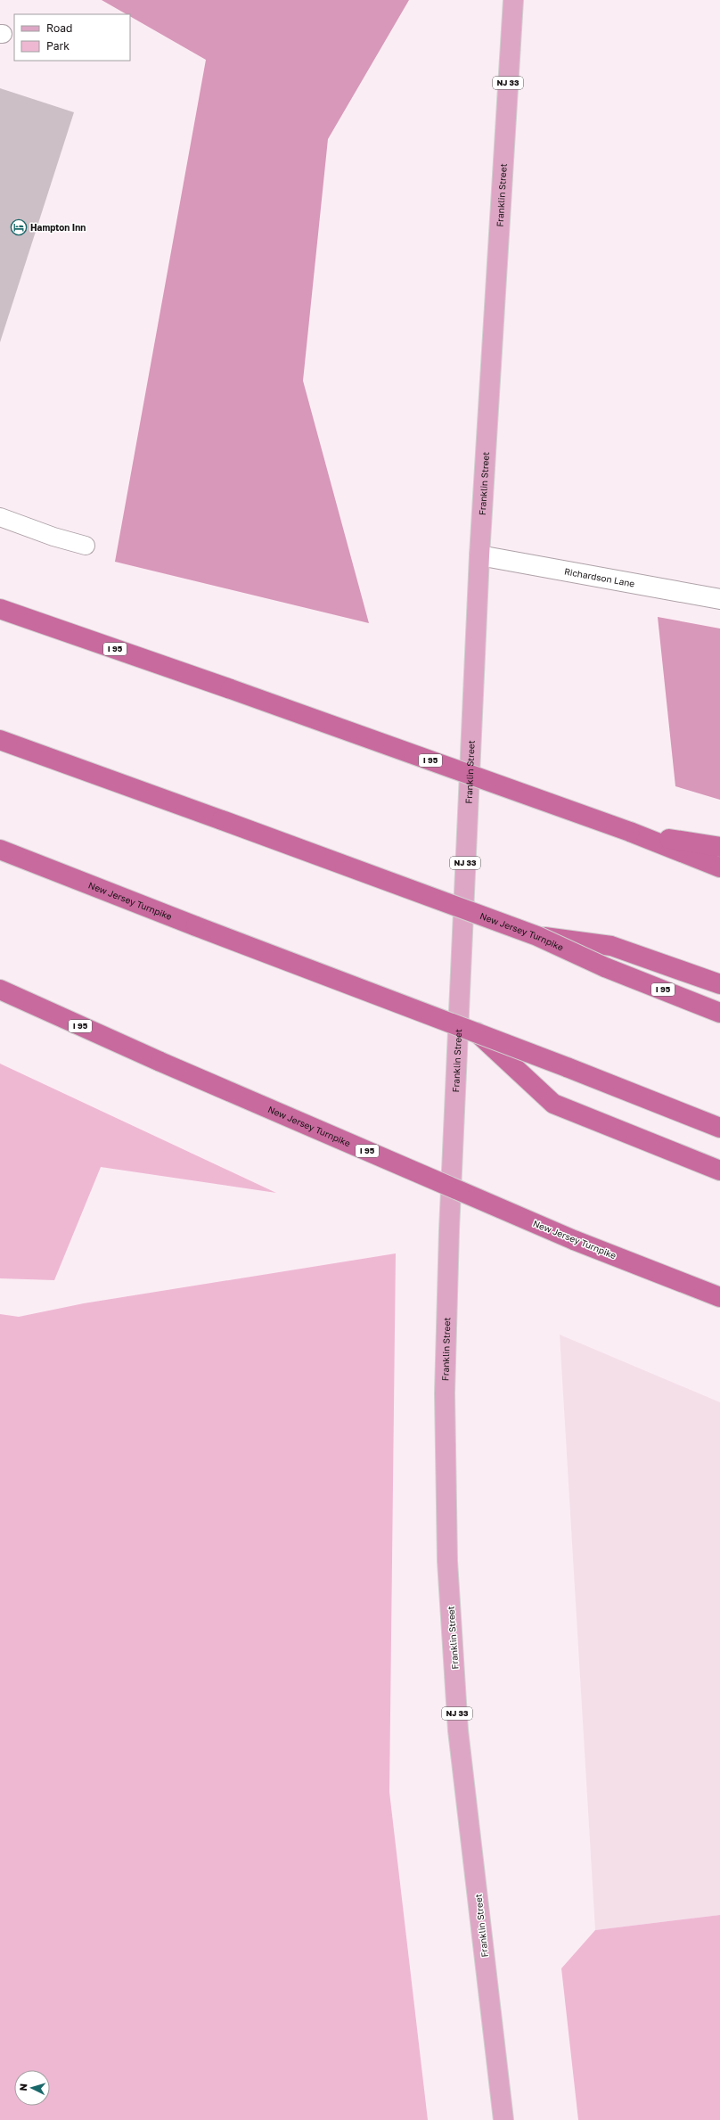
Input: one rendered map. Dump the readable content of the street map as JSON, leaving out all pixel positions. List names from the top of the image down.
{
  "streets": {
    "highway": ["I 95", "New Jersey Turnpike"],
    "main road": ["NJ 33", "Franklin Street"],
    "street": ["Richardson Lane"]
  },
  "crossings": [
    ["Franklin Street", "Richardson Lane"]
  ],
  "places": {
    "hotel": ["Hampton Inn"]
  },
  "legend": ["Road", "Park"],
  "north": "left"
}
